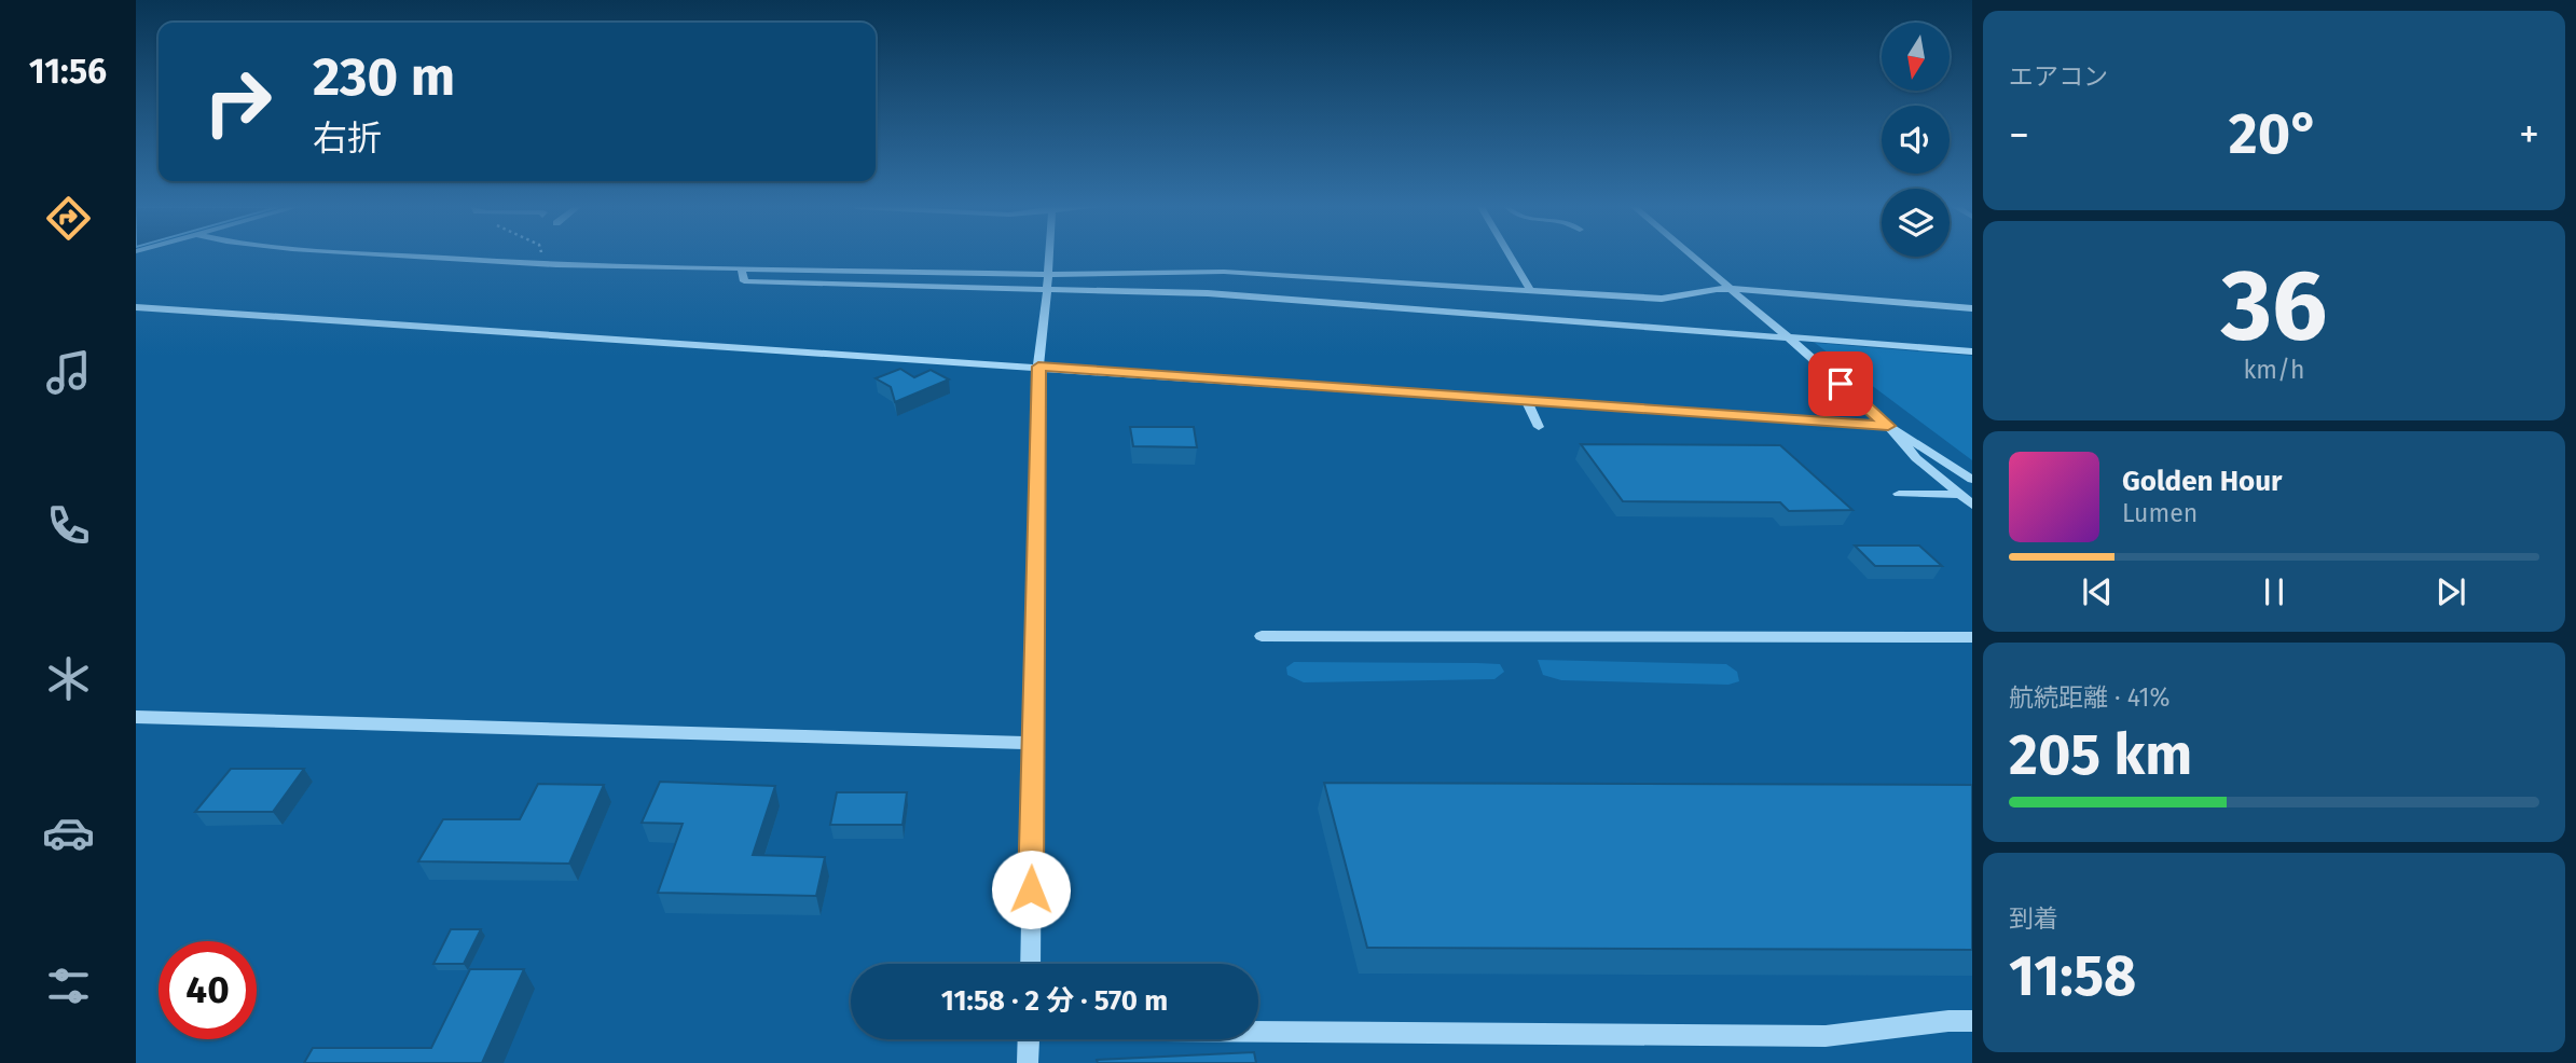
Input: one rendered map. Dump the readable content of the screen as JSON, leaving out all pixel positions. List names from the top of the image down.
{
  "north": "bottom",
  "page": {
    "tabs": "11:56",
    "tile": [
      "エアコン",
      ["36", "km/h"],
      ["航続距離 · 41%", "205 km"],
      ["到着", "11:58"]
    ],
    "turn": ["230 m", "右折"],
    "heat": ["−", "20°", "+"],
    "song": ["Golden Hour", "Lumen"],
    "limit": "40",
    "trip": "11:58 · 2 分 · 570 m"
  }
}
